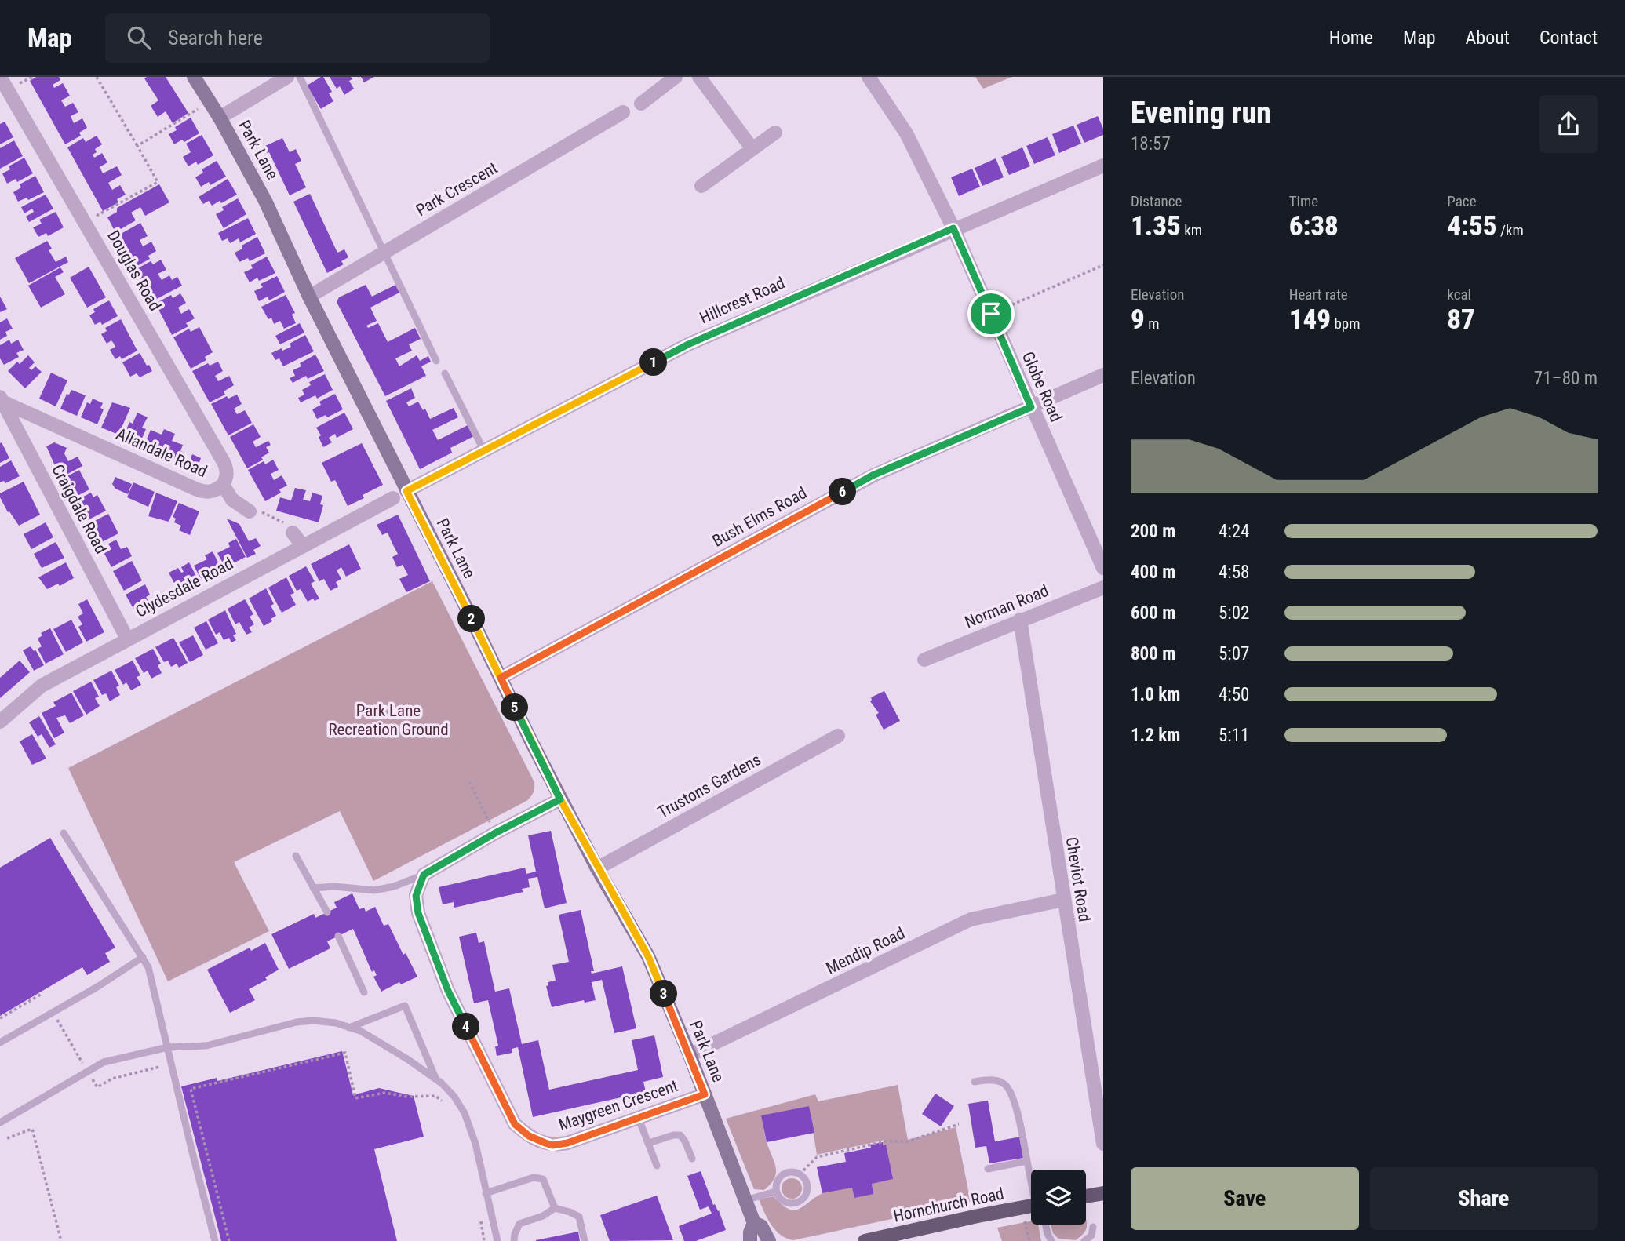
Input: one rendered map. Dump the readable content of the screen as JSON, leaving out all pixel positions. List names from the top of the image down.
{
  "streets": {
    "main road": ["Hornchurch Road"],
    "street": [
      "Park Lane",
      "Park Crescent",
      "Douglas Road",
      "Hillcrest Road",
      "Globe Road",
      "Allandale Road",
      "Craigdale Road",
      "Bush Elms Road",
      "Clydesdale Road",
      "Norman Road",
      "Trustons Gardens",
      "Cheviot Road",
      "Mendip Road",
      "Maygreen Crescent"
    ]
  },
  "crossings": [
    ["Park Lane", "Park Crescent"],
    ["Park Lane", "Hillcrest Road"],
    ["Park Lane", "Bush Elms Road"],
    ["Park Lane", "Trustons Gardens"],
    ["Park Lane", "Mendip Road"],
    ["Park Lane", "Maygreen Crescent"],
    ["Douglas Road", "Allandale Road"],
    ["Hillcrest Road", "Globe Road"],
    ["Globe Road", "Bush Elms Road"],
    ["Allandale Road", "Craigdale Road"],
    ["Craigdale Road", "Clydesdale Road"],
    ["Norman Road", "Cheviot Road"],
    ["Cheviot Road", "Mendip Road"]
  ],
  "parks": ["Park Lane Recreation Ground"],
  "page": {
    "header": "Map",
    "search": "Search here",
    "nav": [
      "Home",
      "Map",
      "About",
      "Contact"
    ],
    "heading": ["Evening run", "18:57"],
    "stats": [
      ["Distance", "1.35 km"],
      ["Time", "6:38"],
      ["Pace", "4:55 /km"],
      ["Elevation", "9 m"],
      ["Heart rate", "149 bpm"],
      ["kcal", "87"]
    ],
    "pins": [
      "1",
      "6",
      "2",
      "5",
      "3",
      "4"
    ],
    "chart": ["Elevation", "71–80 m"],
    "list": [
      {
        "name": "200 m",
        "note": "4:24"
      },
      {
        "name": "400 m",
        "note": "4:58"
      },
      {
        "name": "600 m",
        "note": "5:02"
      },
      {
        "name": "800 m",
        "note": "5:07"
      },
      {
        "name": "1.0 km",
        "note": "4:50"
      },
      {
        "name": "1.2 km",
        "note": "5:11"
      }
    ],
    "buttons": ["Save", "Share"]
  }
}
